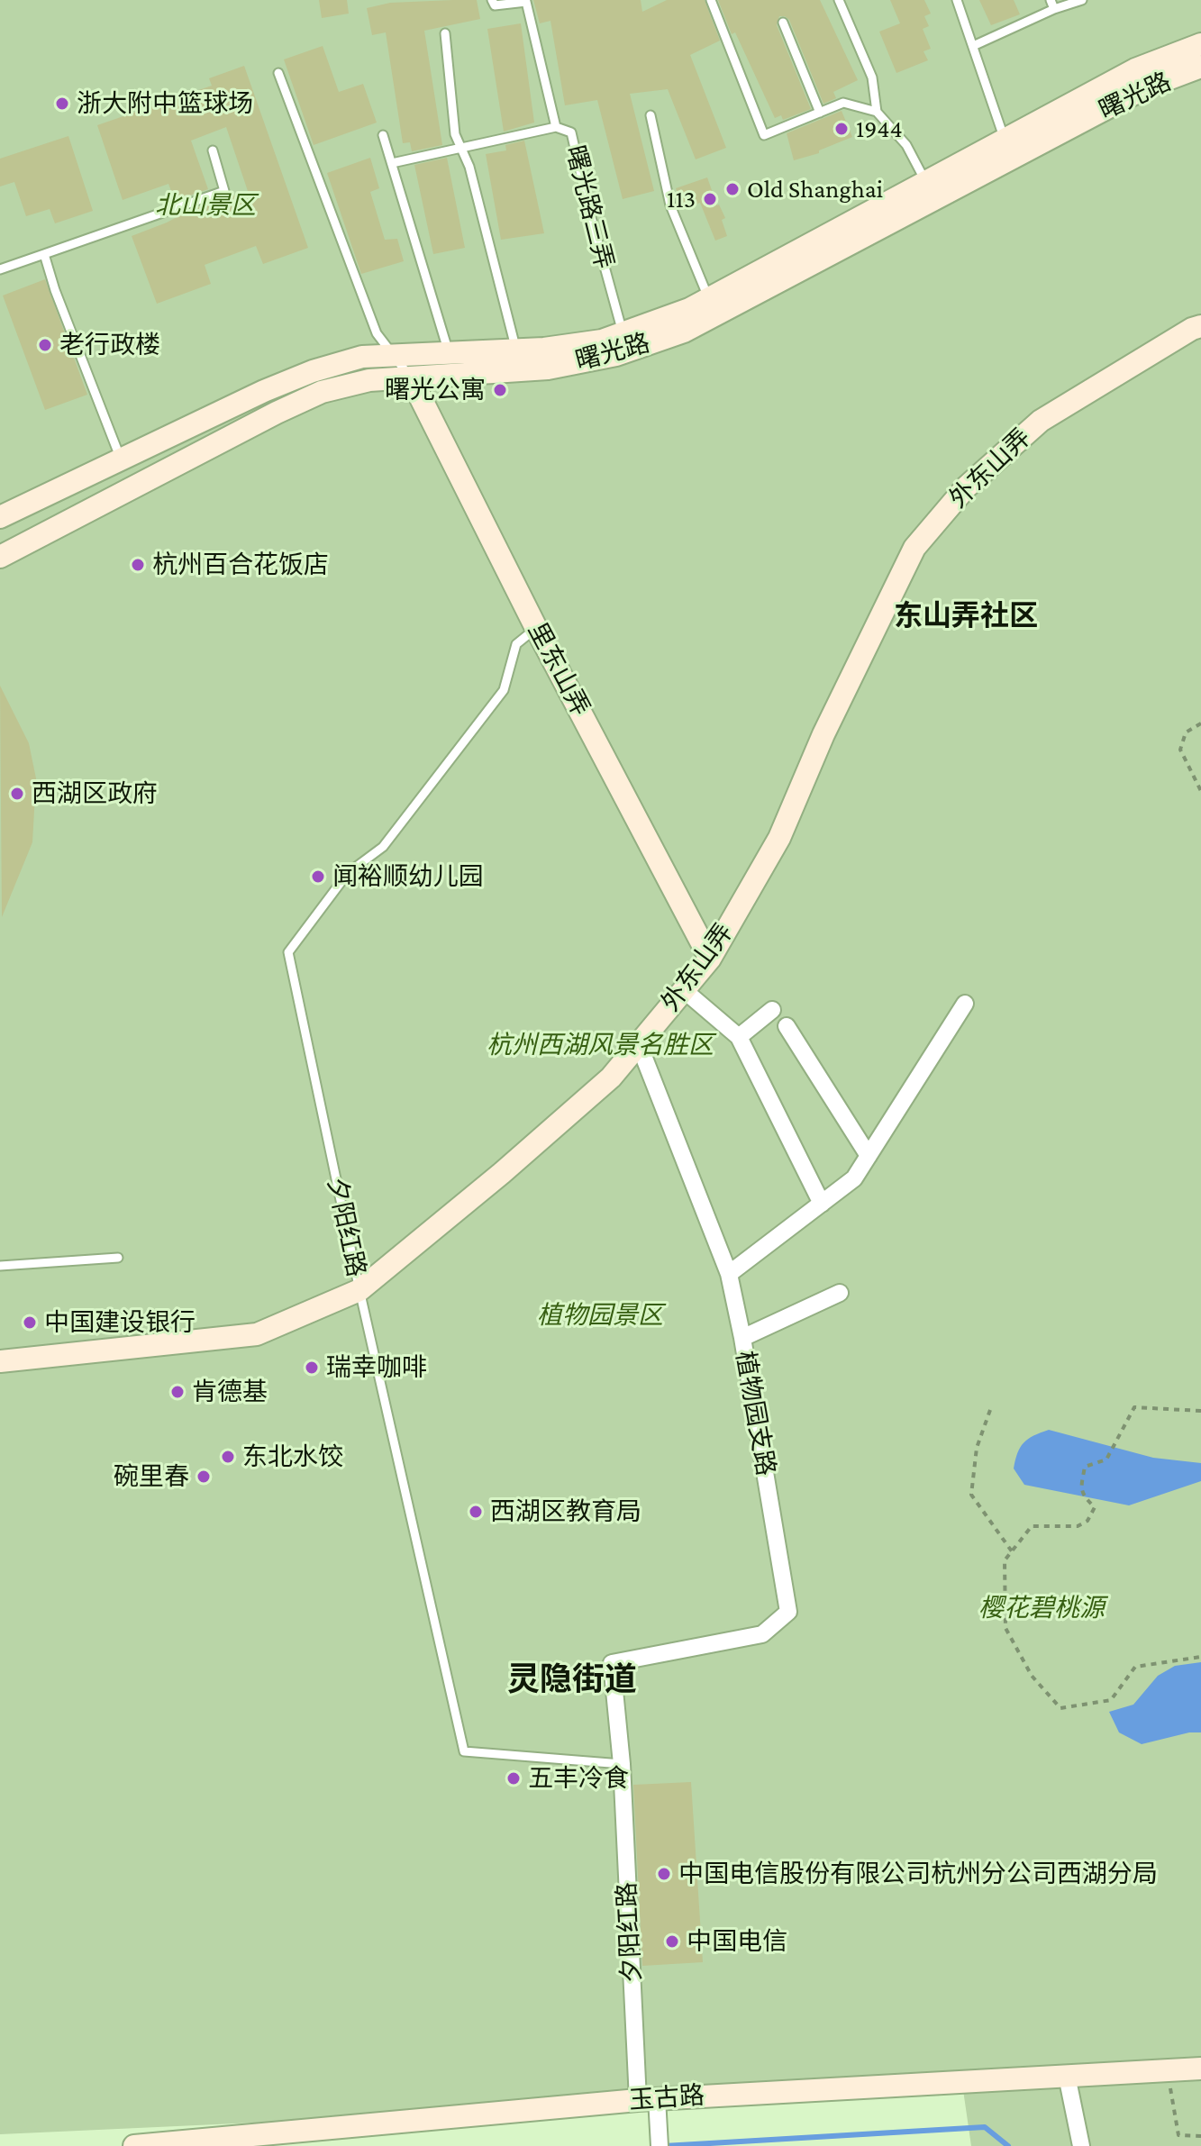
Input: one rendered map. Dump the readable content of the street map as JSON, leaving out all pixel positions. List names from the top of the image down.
{
  "streets": {
    "street": [
      "曙光路",
      "外东山弄",
      "里东山弄",
      "夕阳红路",
      "植物园支路",
      "玉古路"
    ],
    "lane": ["曙光路三弄"]
  },
  "crossings": [
    ["曙光路", "曙光路三弄"],
    ["曙光路", "里东山弄"],
    ["外东山弄", "里东山弄"],
    ["外东山弄", "夕阳红路"],
    ["外东山弄", "植物园支路"],
    ["里东山弄", "夕阳红路"],
    ["夕阳红路", "植物园支路"],
    ["夕阳红路", "玉古路"]
  ],
  "districts": ["东山弄社区", "灵隐街道"],
  "parks": [
    "北山景区",
    "杭州西湖风景名胜区",
    "植物园景区",
    "樱花碧桃源"
  ],
  "places": [
    "浙大附中篮球场",
    "1944",
    "Old Shanghai",
    "113",
    "老行政楼",
    "曙光公寓",
    "杭州百合花饭店",
    "西湖区政府",
    "闻裕顺幼儿园",
    "中国建设银行",
    "瑞幸咖啡",
    "肯德基",
    "东北水饺",
    "碗里春",
    "西湖区教育局",
    "五丰冷食",
    "中国电信股份有限公司杭州分公司西湖分局",
    "中国电信"
  ]
}
